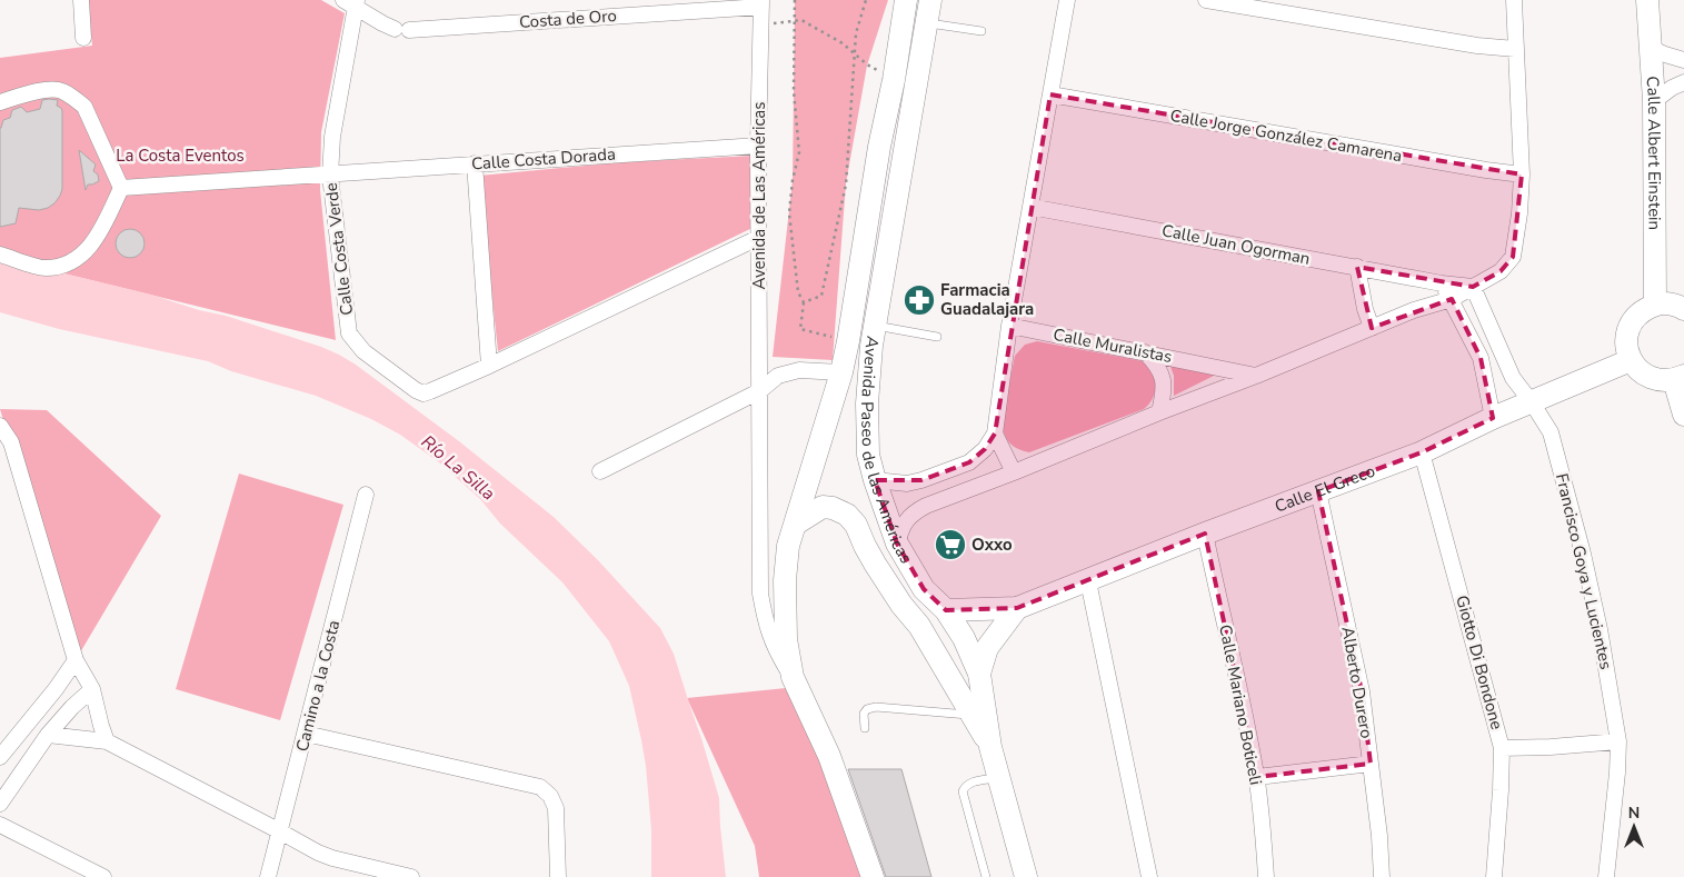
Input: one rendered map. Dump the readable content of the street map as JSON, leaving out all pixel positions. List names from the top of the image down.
{
  "streets": {
    "street": [
      "Costa de Oro",
      "Calle Jorge González Camarena",
      "Calle Albert Einstein",
      "Calle Costa Dorada",
      "Avenida de Las Américas",
      "Calle Juan Ogorman",
      "Calle Costa Verde",
      "Calle Muralistas",
      "Avenida Paseo de las Américas",
      "Calle El Greco",
      "Francisco Goya y Lucientes",
      "Giotto Di Bondone",
      "Alberto Durero",
      "Camino a la Costa",
      "Calle Mariano Boticeli"
    ]
  },
  "crossings": [
    ["Costa de Oro", "Avenida de Las Américas"],
    ["Costa de Oro", "Calle Costa Verde"],
    ["Calle Costa Dorada", "Avenida de Las Américas"],
    ["Calle Costa Dorada", "Calle Costa Verde"],
    ["Calle Juan Ogorman", "Francisco Goya y Lucientes"],
    ["Avenida Paseo de las Américas", "Calle El Greco"],
    ["Calle El Greco", "Francisco Goya y Lucientes"],
    ["Calle El Greco", "Giotto Di Bondone"],
    ["Calle El Greco", "Alberto Durero"],
    ["Calle El Greco", "Calle Mariano Boticeli"]
  ],
  "water": ["Río La Silla"],
  "parks": ["La Costa Eventos"],
  "places": {
    "pharmacy": ["Farmacia Guadalajara"],
    "supermarket": ["Oxxo"]
  },
  "north": "top"
}
